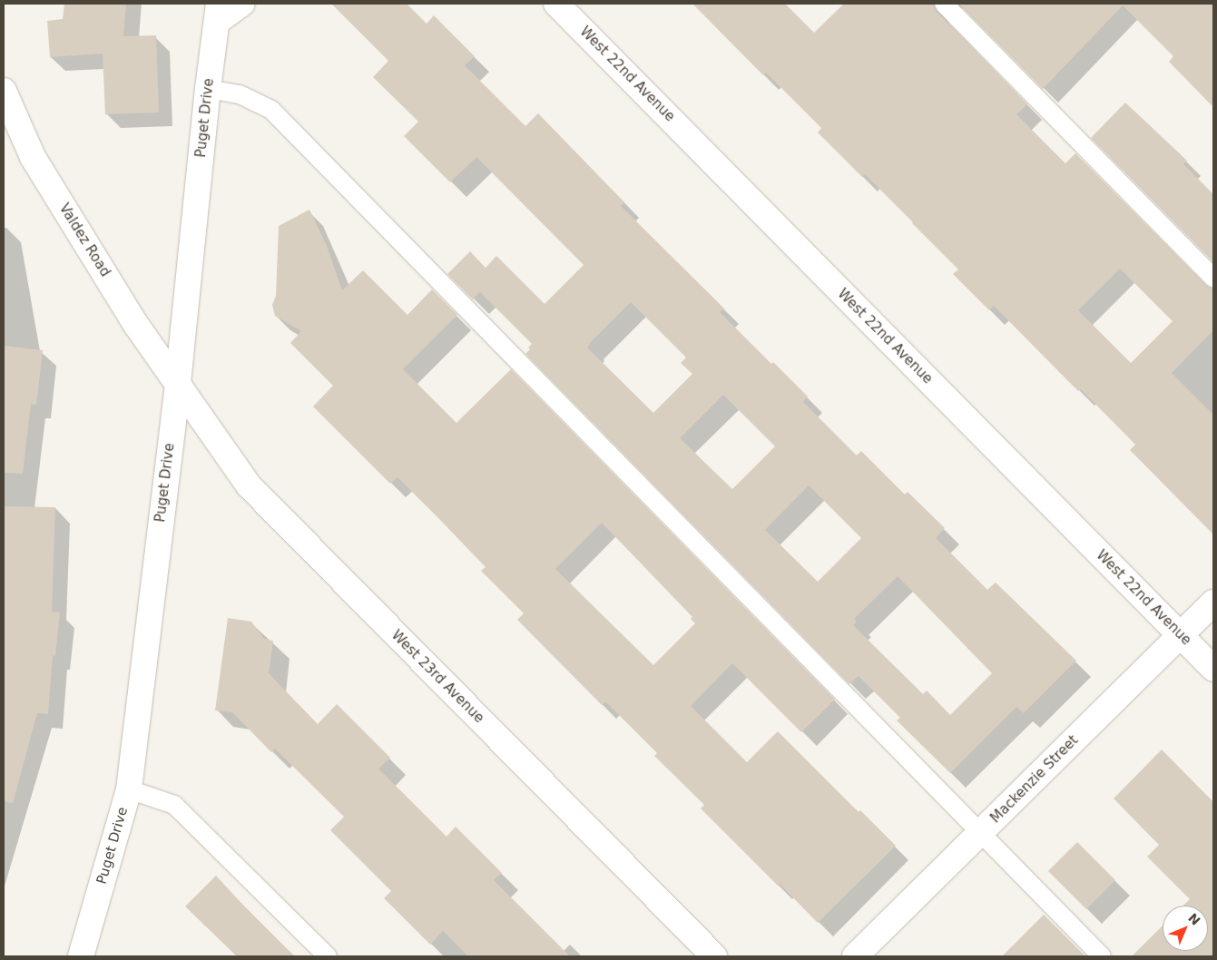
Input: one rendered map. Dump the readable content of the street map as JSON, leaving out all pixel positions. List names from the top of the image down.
{
  "streets": {
    "street": [
      "West 22nd Avenue",
      "Puget Drive",
      "Valdez Road",
      "West 23rd Avenue",
      "Mackenzie Street"
    ]
  },
  "crossings": [
    ["West 22nd Avenue", "Mackenzie Street"],
    ["Puget Drive", "Valdez Road"],
    ["Puget Drive", "West 23rd Avenue"],
    ["Valdez Road", "West 23rd Avenue"]
  ],
  "north": "top right"
}
